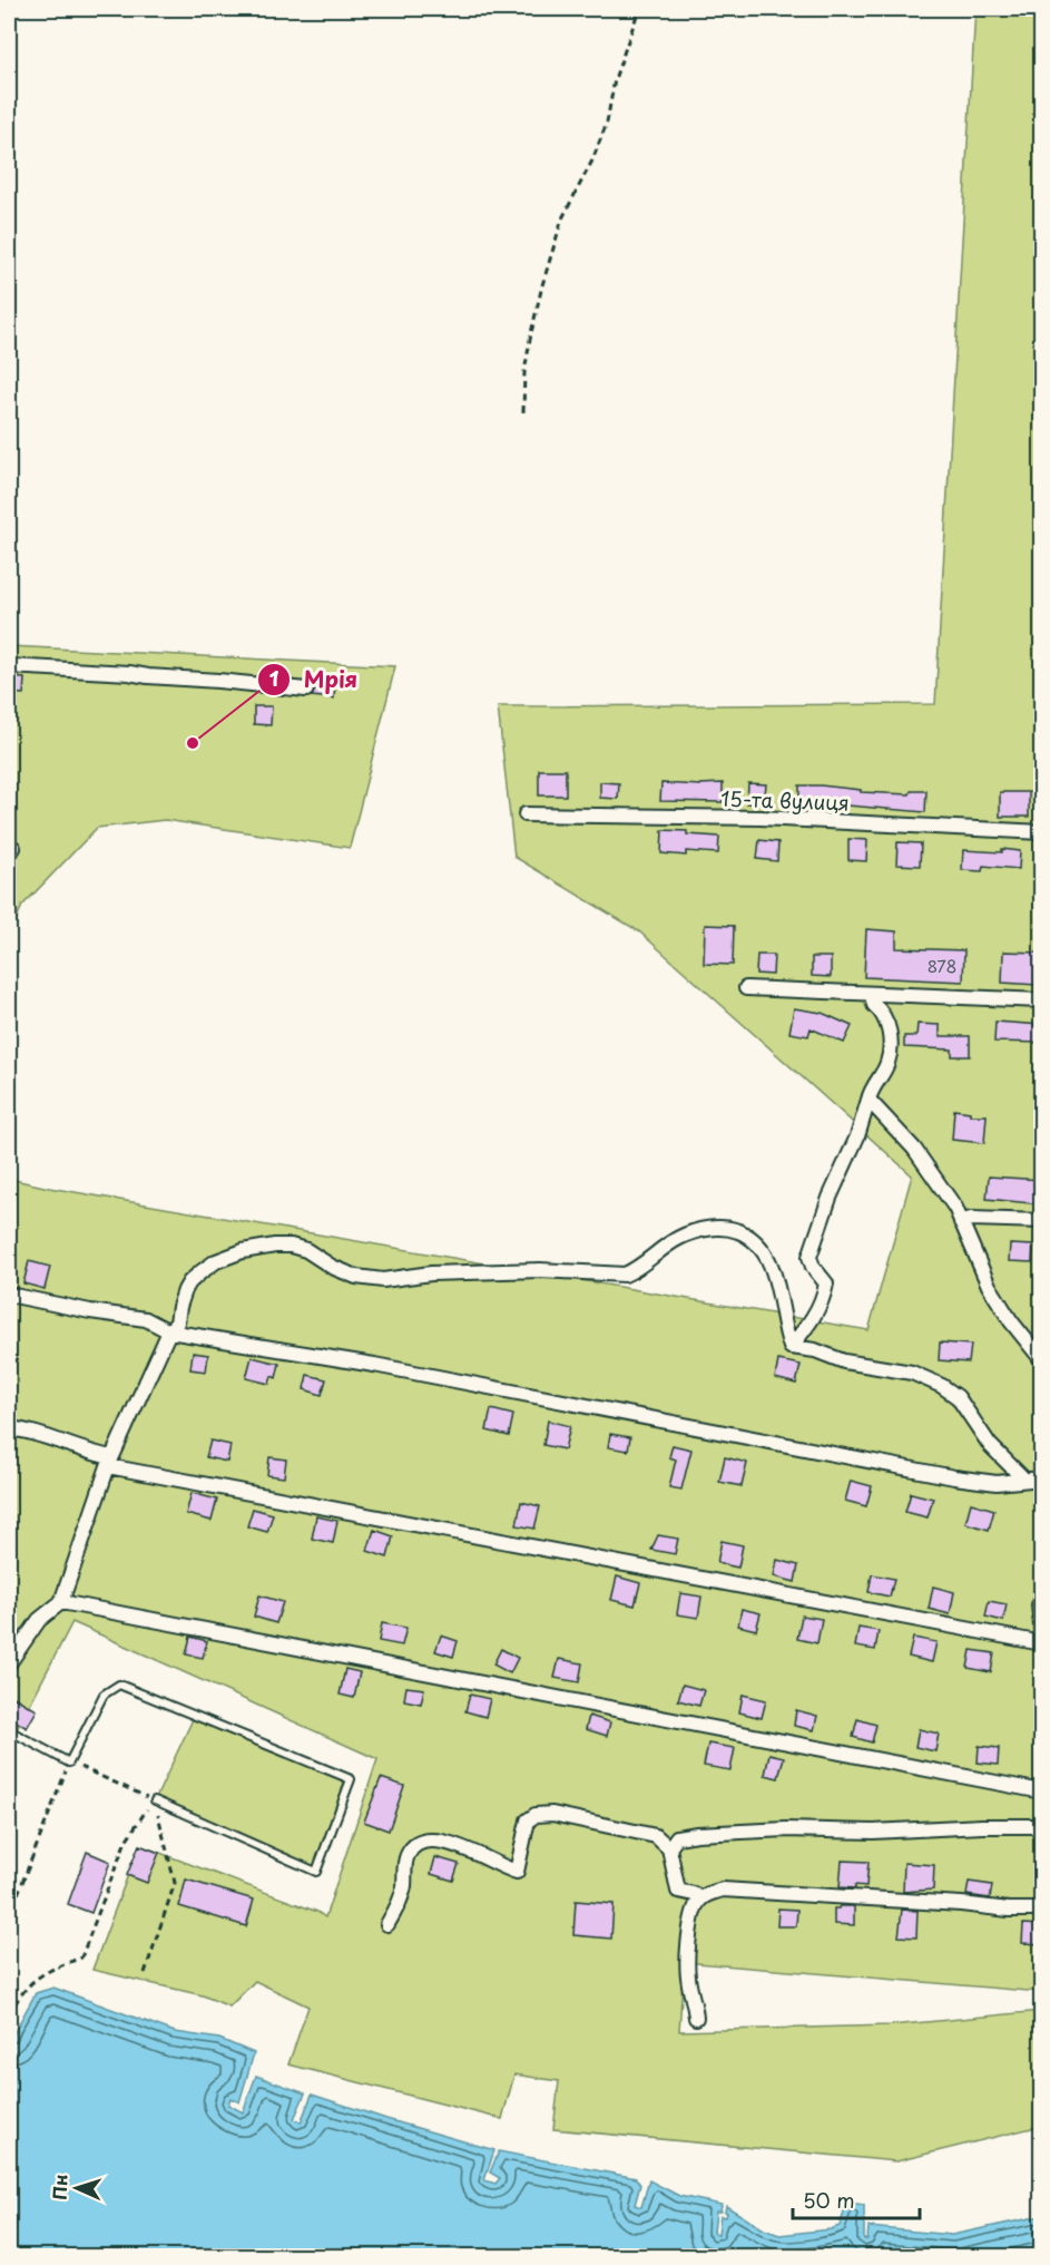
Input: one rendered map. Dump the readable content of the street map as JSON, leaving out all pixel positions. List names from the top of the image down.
{
  "streets": {
    "street": ["15-та вулиця"]
  },
  "places": ["Мрія"],
  "house_numbers": ["878"],
  "scale_bar": "50 m",
  "north": "left"
}
